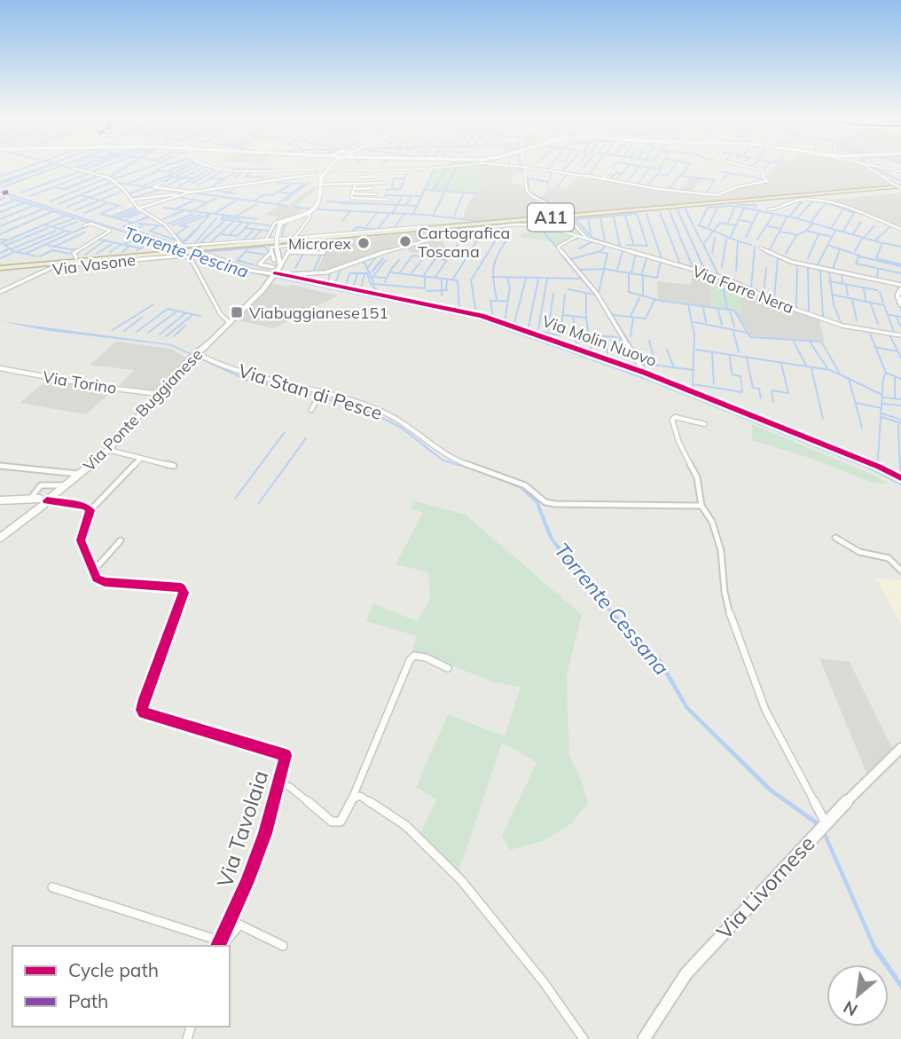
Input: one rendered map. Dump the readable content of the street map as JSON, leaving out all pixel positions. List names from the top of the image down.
{
  "streets": {
    "highway": ["A11"],
    "main road": ["Via Ponte Buggianese", "Via Livornese"],
    "street": [
      "Via Vasone",
      "Via Forre Nera",
      "Via Molin Nuovo",
      "Via Torino",
      "Via Stan di Pesce",
      "Via Tavolaia"
    ]
  },
  "crossings": [
    ["Via Vasone", "Via Ponte Buggianese"],
    ["Via Forre Nera", "Via Molin Nuovo"],
    ["Via Forre Nera", "Via Ponte Buggianese"],
    ["Via Molin Nuovo", "Via Ponte Buggianese"],
    ["Via Torino", "Via Ponte Buggianese"],
    ["Via Stan di Pesce", "Via Ponte Buggianese"]
  ],
  "water": ["Torrente Pescina", "Torrente Cessana"],
  "places": {
    "other": ["Cartografica Toscana", "Microrex"],
    "transit": ["Viabuggianese151"]
  },
  "legend": ["Cycle path", "Path"],
  "north": "bottom left"
}
